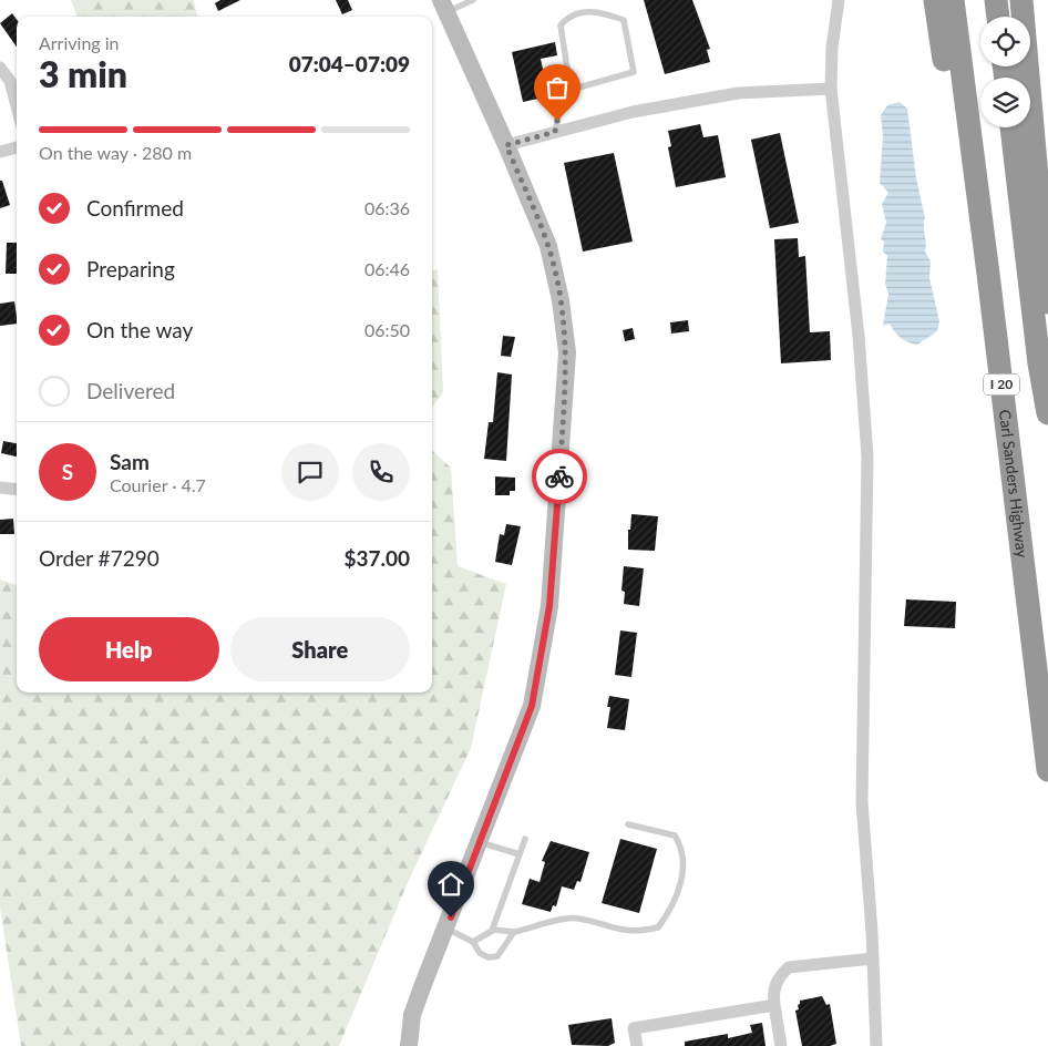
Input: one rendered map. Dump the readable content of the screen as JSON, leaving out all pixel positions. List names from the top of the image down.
{
  "streets": {
    "highway": ["I 20", "Carl Sanders Highway"]
  },
  "page": {
    "heading": ["3 min", "Arriving in", "07:04–07:09"],
    "panel": [
      "Sam",
      "Courier · 4.7",
      "Order #7290",
      "$37.00"
    ],
    "bar": "On the way · 280 m",
    "list": [
      ["Confirmed", "06:36"],
      ["Preparing", "06:46"],
      ["On the way", "06:50"],
      "Delivered"
    ],
    "round": "S",
    "buttons": ["Help", "Share"]
  }
}
